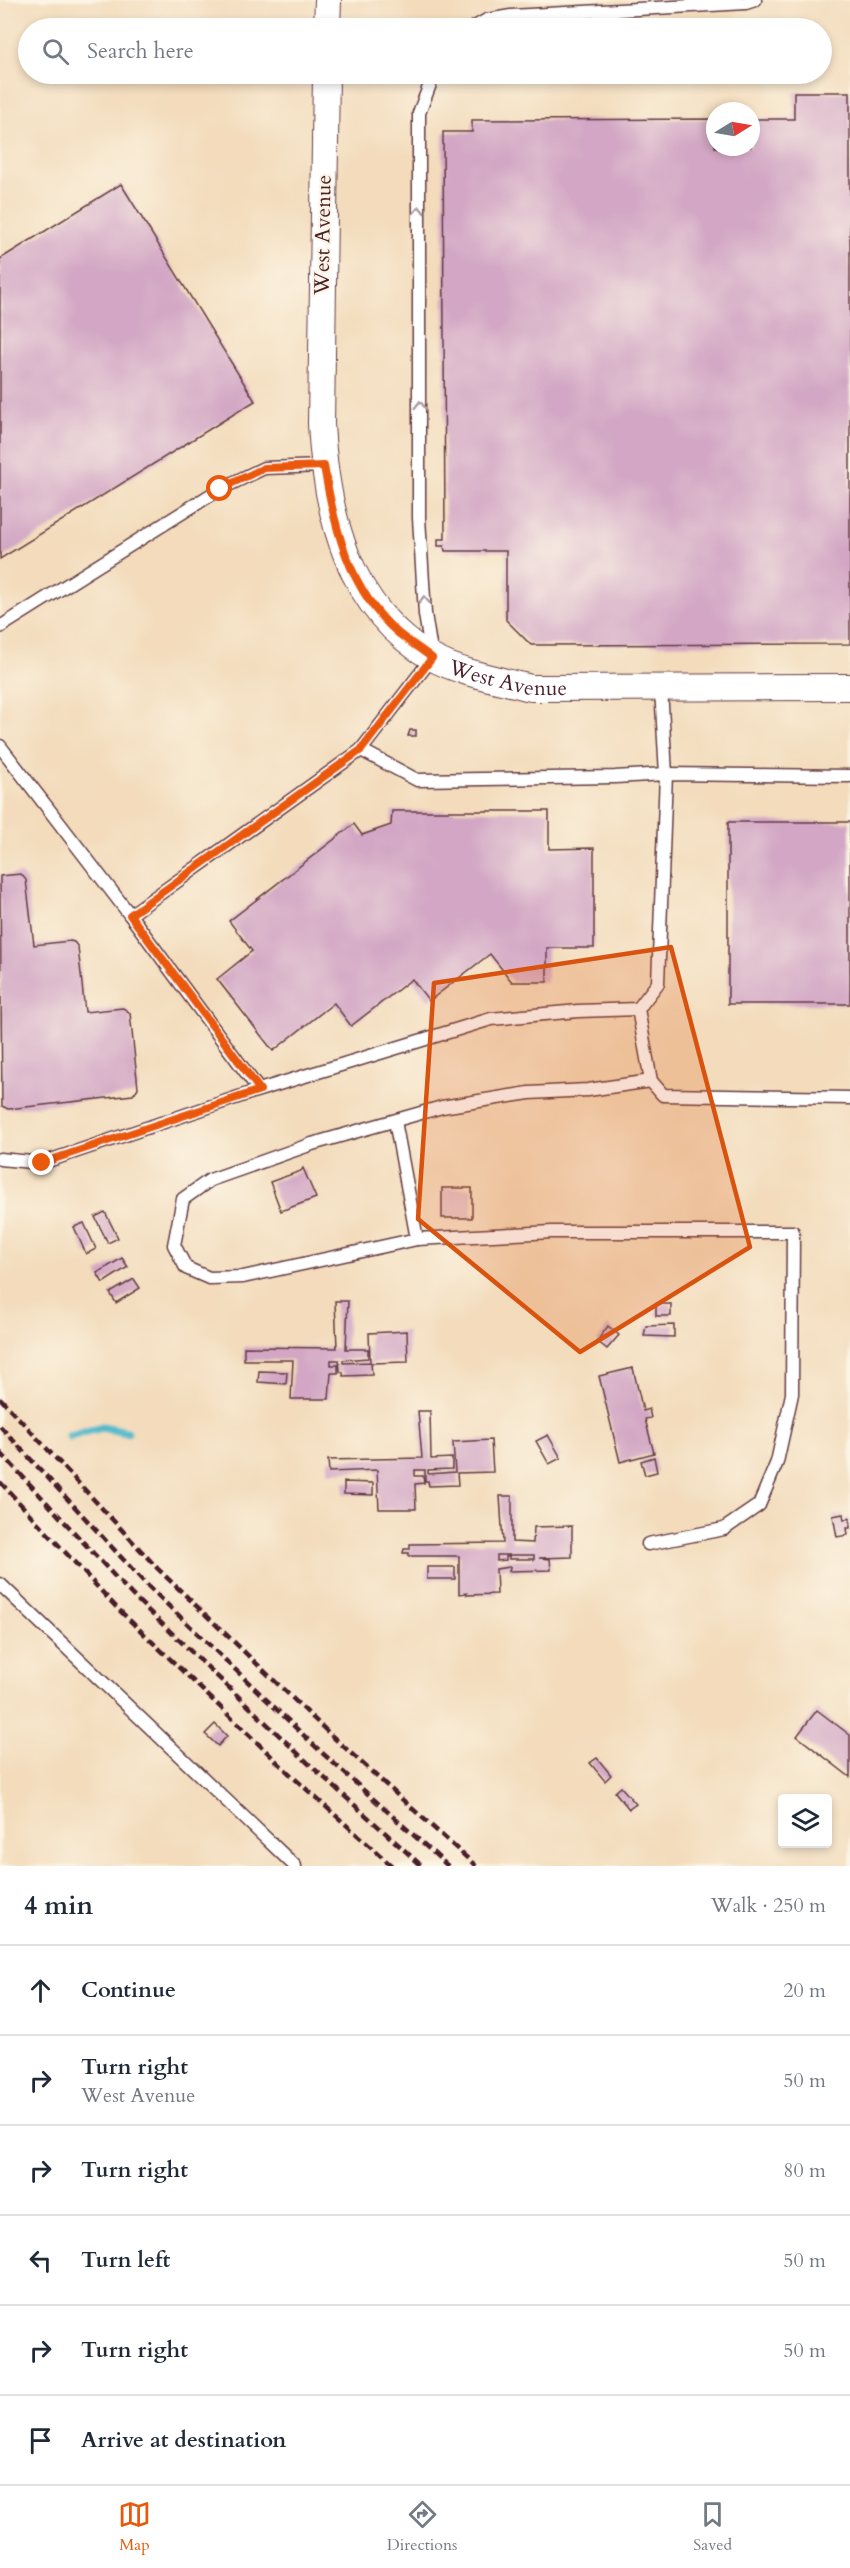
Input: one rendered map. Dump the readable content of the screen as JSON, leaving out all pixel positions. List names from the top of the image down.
{
  "streets": {
    "street": ["West Avenue"]
  },
  "north": "right",
  "page": {
    "search": "Search here",
    "heading": ["4 min", "Walk · 250 m"],
    "list": [
      ["Continue", "20 m"],
      ["Turn right", "West Avenue", "50 m"],
      ["Turn right", "80 m"],
      ["Turn left", "50 m"],
      ["Turn right", "50 m"],
      "Arrive at destination"
    ],
    "nav": ["Map", "Directions", "Saved"]
  }
}
